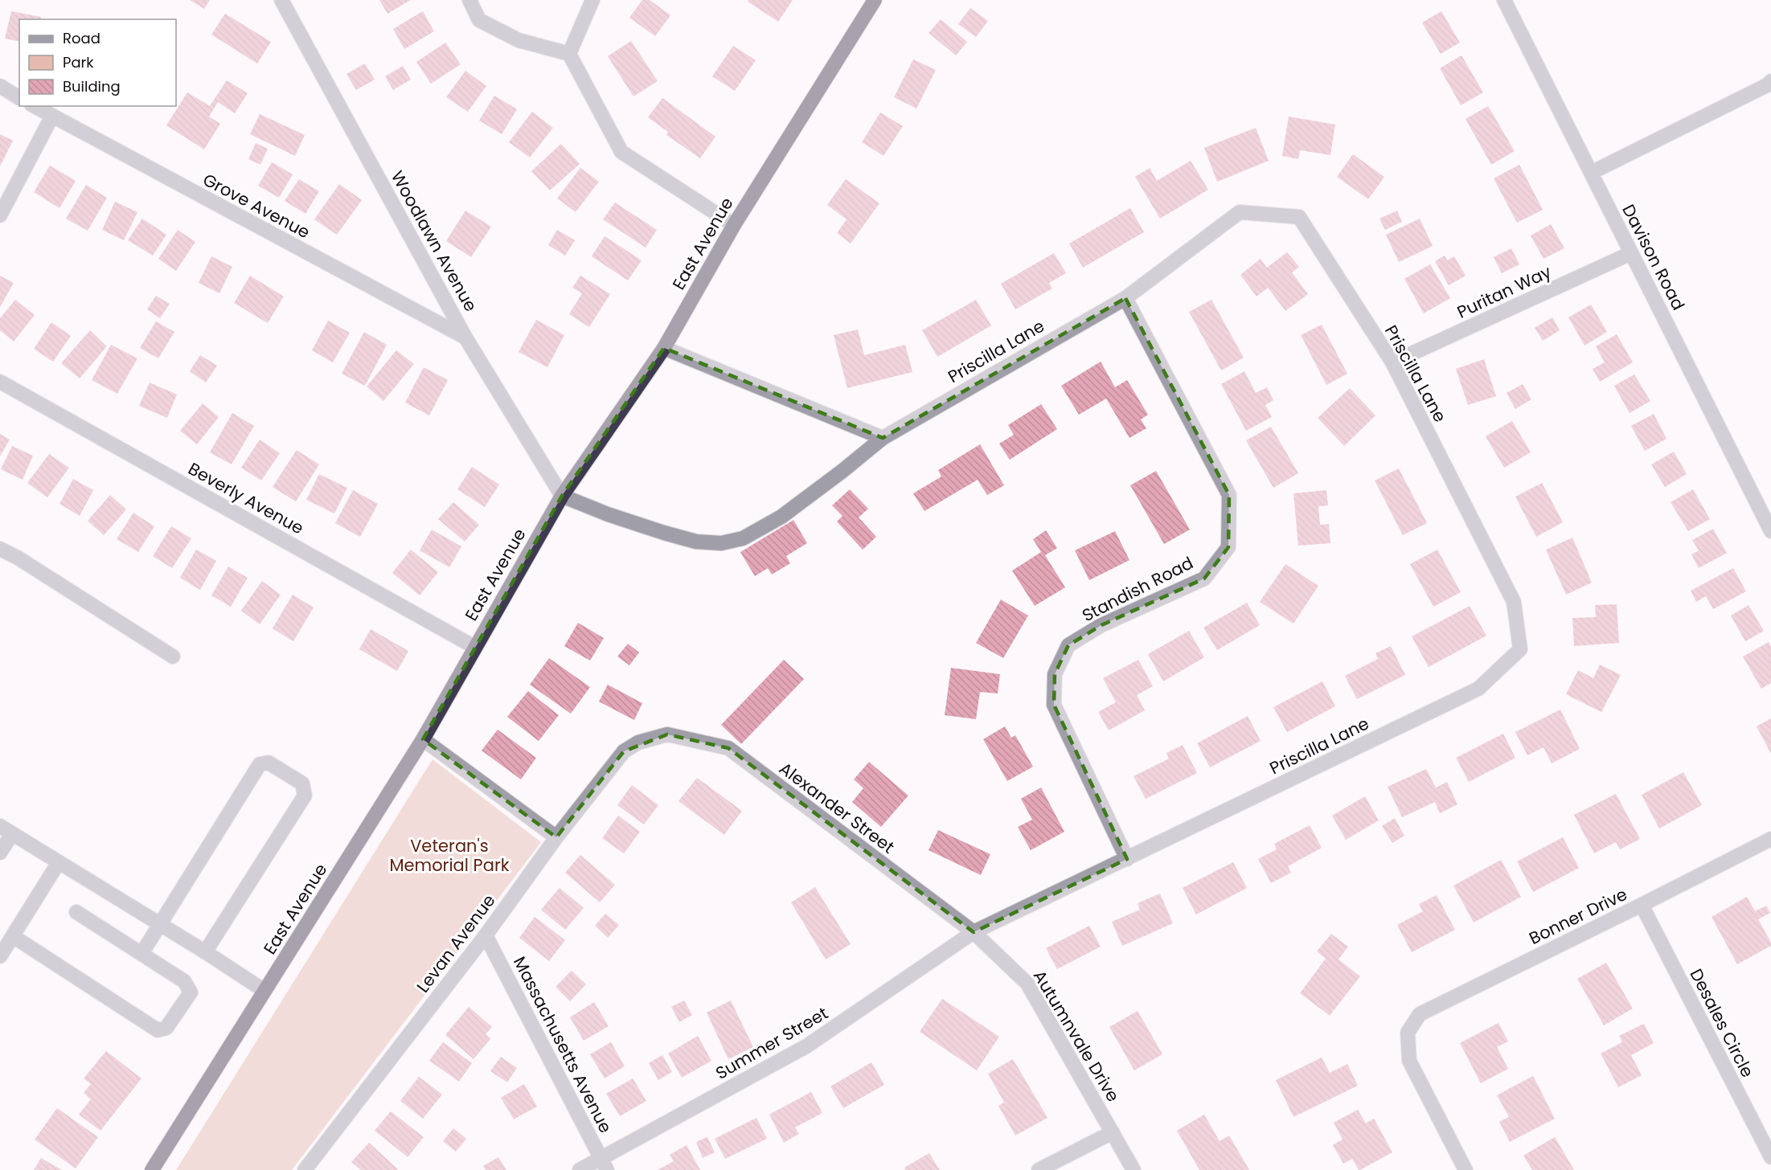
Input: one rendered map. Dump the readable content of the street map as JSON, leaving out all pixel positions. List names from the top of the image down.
{
  "streets": {
    "highway": ["East Avenue"],
    "street": [
      "Grove Avenue",
      "Woodlawn Avenue",
      "Davison Road",
      "Puritan Way",
      "Priscilla Lane",
      "Beverly Avenue",
      "Standish Road",
      "Alexander Street",
      "Bonner Drive",
      "Levan Avenue",
      "Desales Circle",
      "Autumnvale Drive",
      "Summer Street",
      "Massachusetts Avenue"
    ]
  },
  "crossings": [
    ["Grove Avenue", "Woodlawn Avenue"],
    ["Woodlawn Avenue", "East Avenue"],
    ["Woodlawn Avenue", "Priscilla Lane"],
    ["East Avenue", "Priscilla Lane"],
    ["East Avenue", "Beverly Avenue"],
    ["Davison Road", "Puritan Way"],
    ["Puritan Way", "Priscilla Lane"],
    ["Priscilla Lane", "Standish Road"],
    ["Priscilla Lane", "Alexander Street"],
    ["Priscilla Lane", "Autumnvale Drive"],
    ["Priscilla Lane", "Summer Street"],
    ["Alexander Street", "Levan Avenue"],
    ["Alexander Street", "Autumnvale Drive"],
    ["Alexander Street", "Summer Street"],
    ["Bonner Drive", "Desales Circle"],
    ["Levan Avenue", "Massachusetts Avenue"],
    ["Autumnvale Drive", "Summer Street"],
    ["Summer Street", "Massachusetts Avenue"]
  ],
  "parks": ["Veteran's Memorial Park"],
  "legend": ["Road", "Park", "Building"]
}
